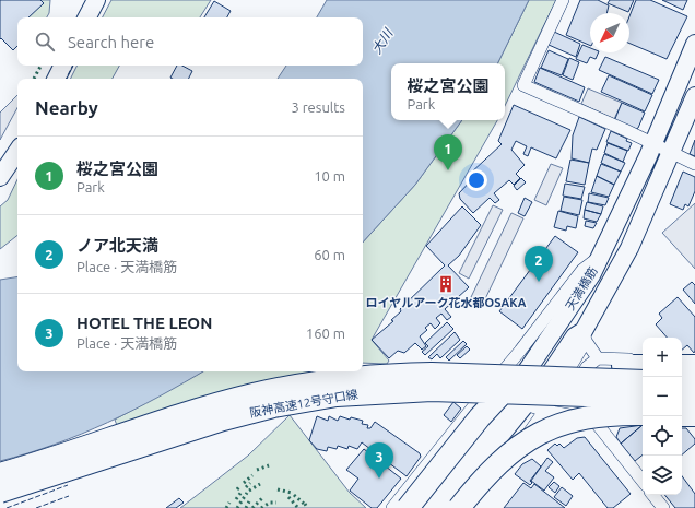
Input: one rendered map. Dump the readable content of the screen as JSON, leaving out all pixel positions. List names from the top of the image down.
{
  "streets": {
    "highway": ["阪神高速12号守口線"],
    "street": ["天満橋筋"]
  },
  "water": ["大川"],
  "places": {
    "building": ["ロイヤルアーク花水都OSAKA"]
  },
  "north": "bottom left",
  "page": {
    "search": "Search here",
    "popup": ["桜之宮公園", "Park"],
    "heading": ["Nearby", "3 results"],
    "pins": ["1", "2", "3"],
    "list": [
      {
        "mark": "1",
        "name": "桜之宮公園",
        "note": "Park",
        "value": "10 m"
      },
      {
        "mark": "2",
        "name": "ノア北天満",
        "note": "Place · 天満橋筋",
        "value": "60 m"
      },
      {
        "mark": "3",
        "name": "HOTEL THE LEON",
        "note": "Place · 天満橋筋",
        "value": "160 m"
      }
    ],
    "map_buttons": ["+", "−"]
  }
}
